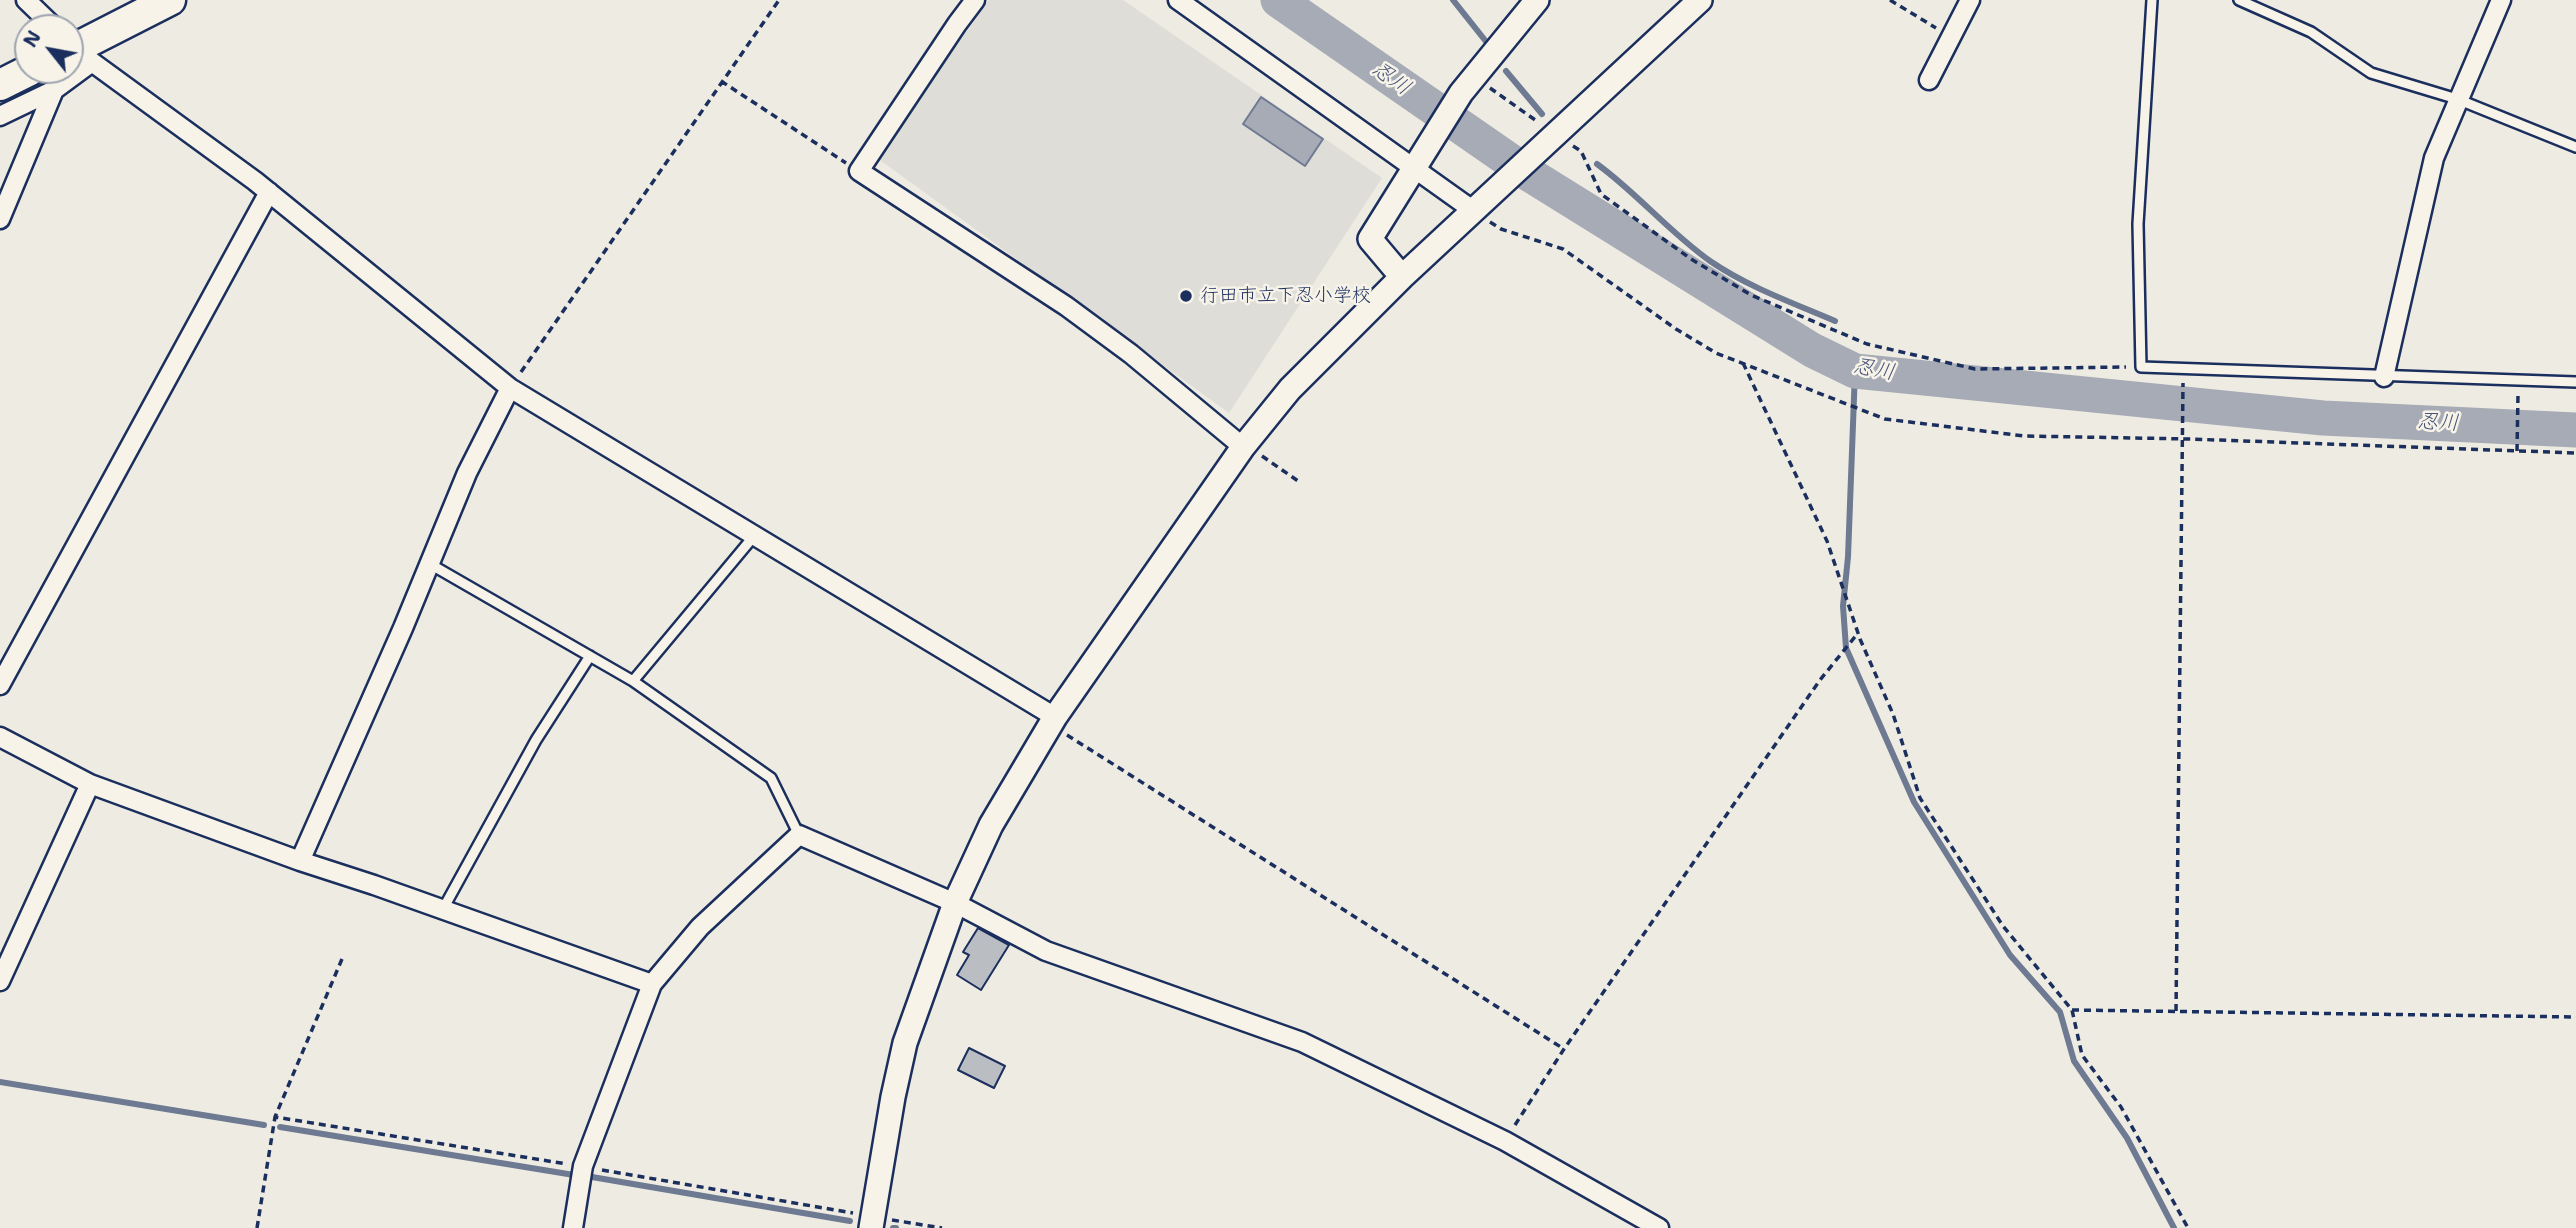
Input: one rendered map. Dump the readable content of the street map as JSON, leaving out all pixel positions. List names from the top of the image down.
{
  "water": ["忍川"],
  "places": ["行田市立下忍小学校"],
  "north": "top left"
}
